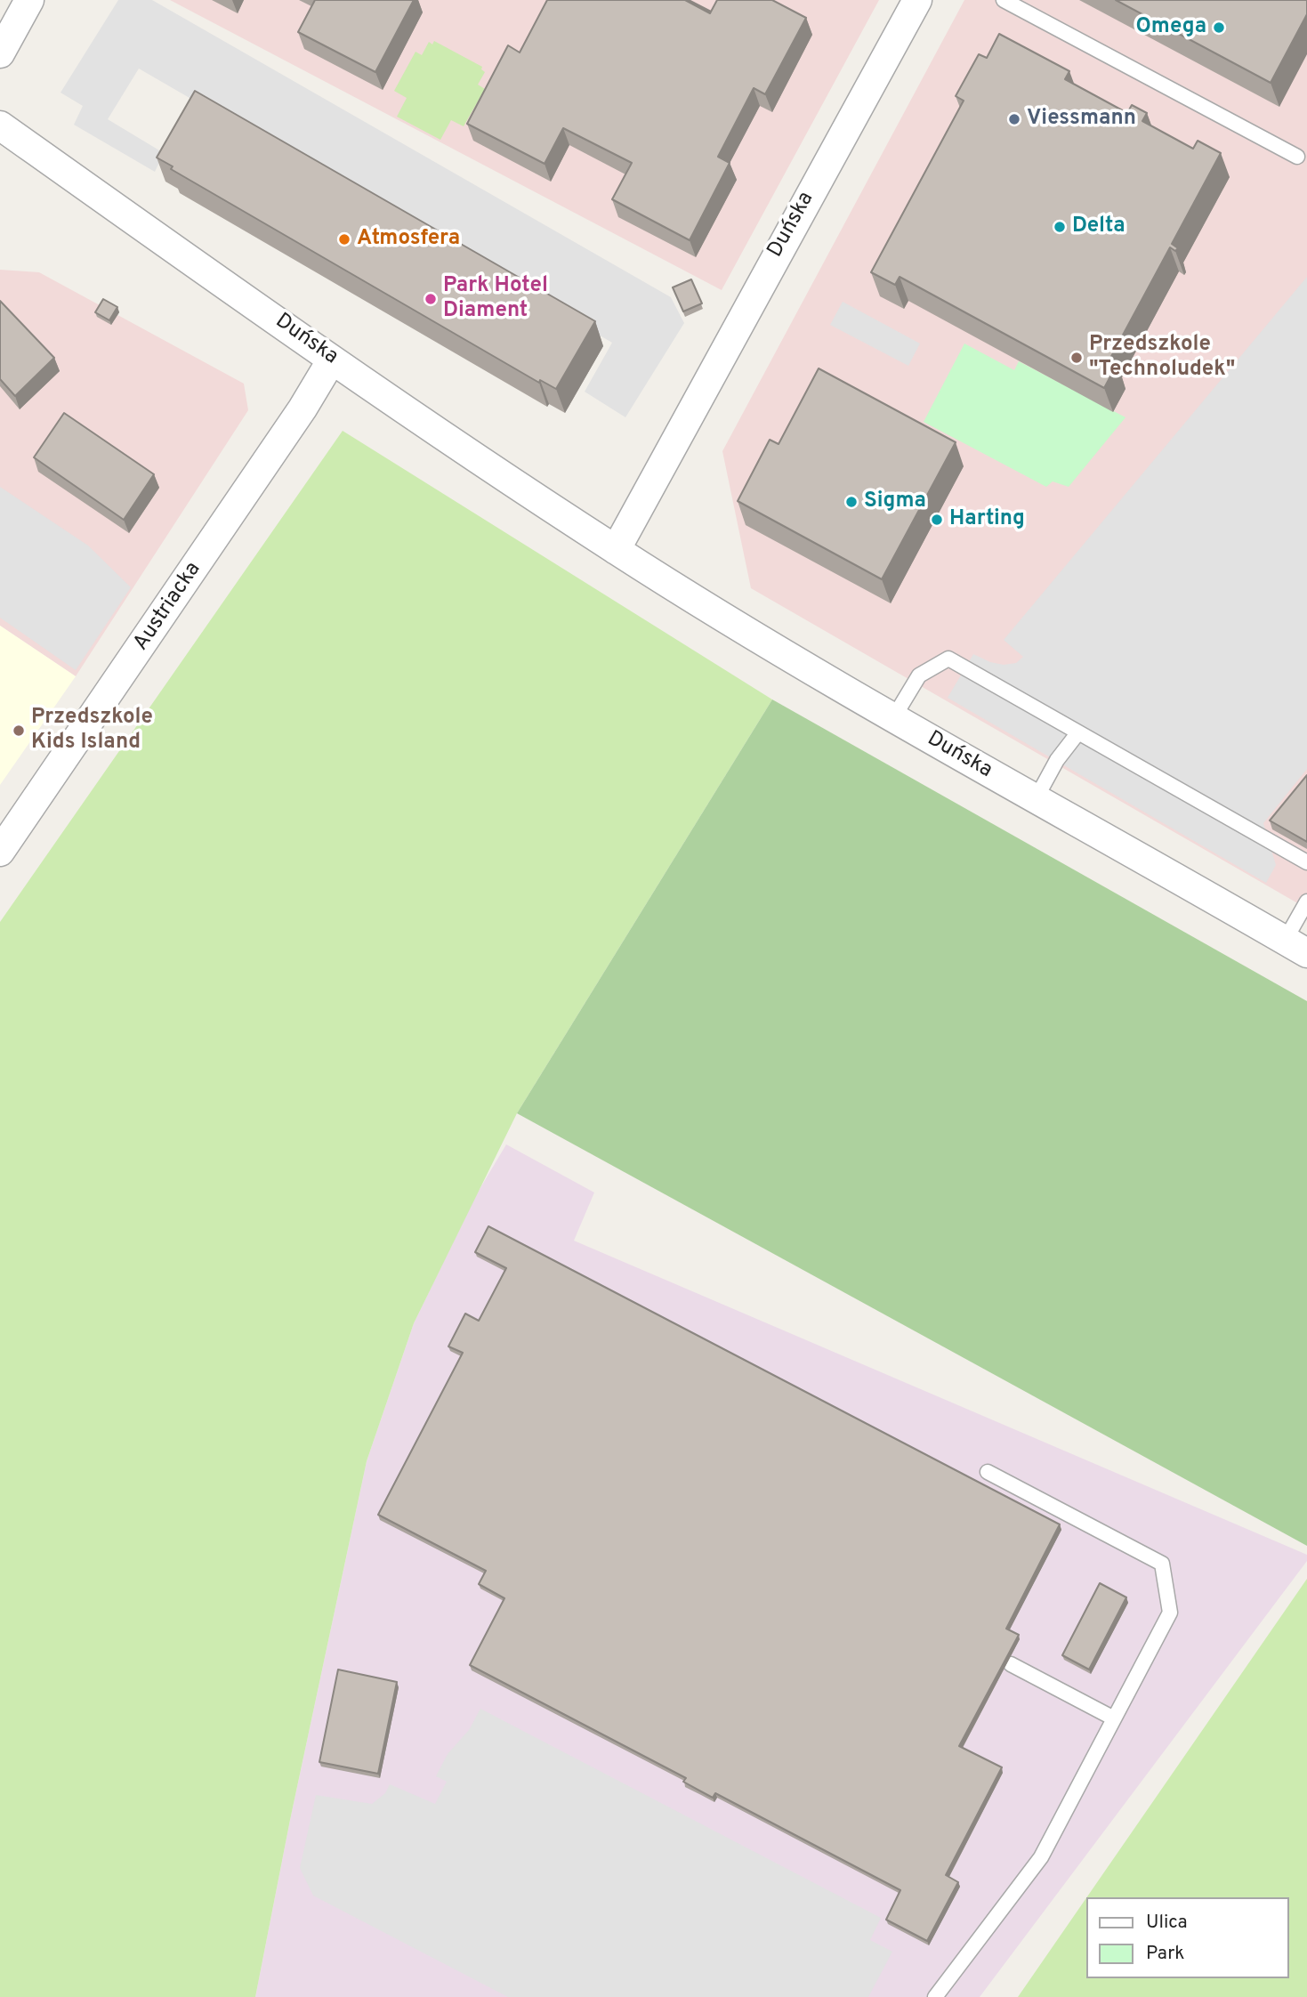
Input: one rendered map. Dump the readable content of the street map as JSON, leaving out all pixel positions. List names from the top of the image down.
{
  "streets": {
    "street": ["Duńska", "Austriacka"]
  },
  "crossings": [
    ["Duńska", "Austriacka"]
  ],
  "places": [
    "Omega",
    "Viessmann",
    "Delta",
    "Atmosfera",
    "Park Hotel Diament",
    "Przedszkole \"Technoludek\"",
    "Sigma",
    "Harting",
    "Przedszkole Kids Island"
  ],
  "legend": ["Ulica", "Park"]
}
